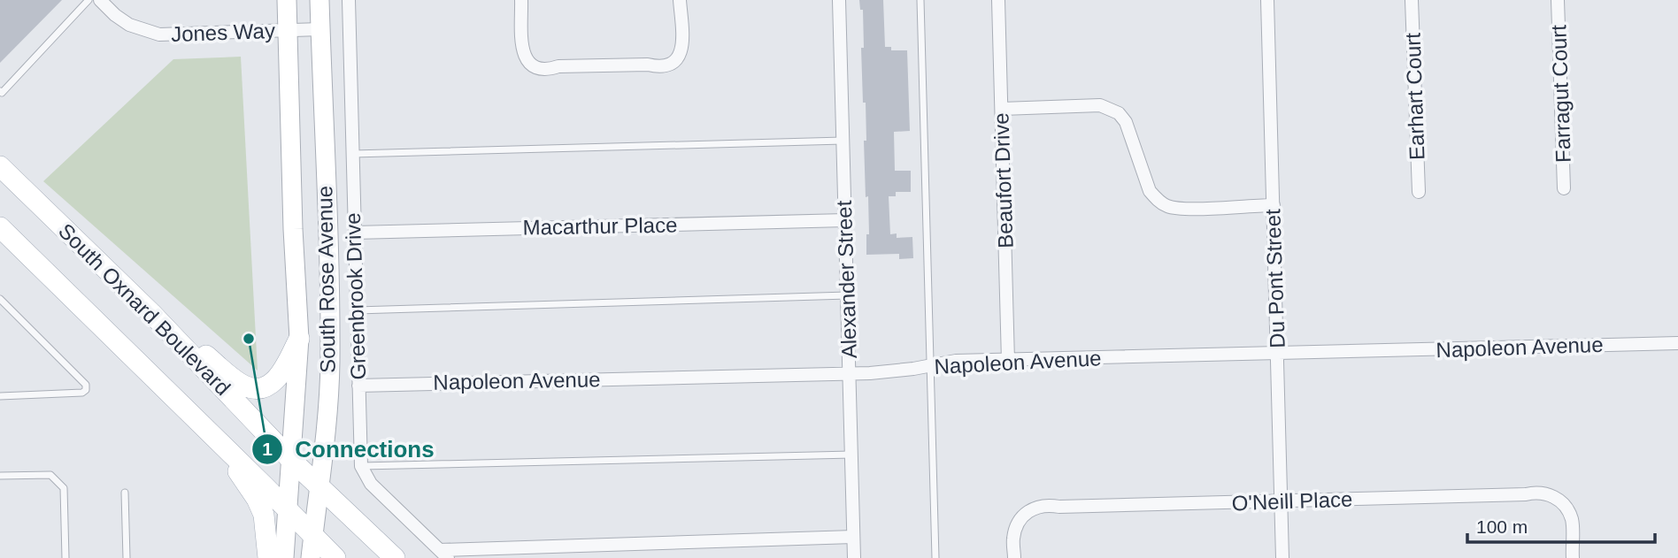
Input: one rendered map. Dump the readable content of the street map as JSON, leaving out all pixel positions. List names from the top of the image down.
{
  "streets": {
    "main road": ["South Rose Avenue", "South Oxnard Boulevard"],
    "street": [
      "Jones Way",
      "Farragut Court",
      "Earhart Court",
      "Beaufort Drive",
      "Macarthur Place",
      "Du Pont Street",
      "Alexander Street",
      "Greenbrook Drive",
      "Napoleon Avenue",
      "O'Neill Place"
    ]
  },
  "crossings": [
    ["Jones Way", "South Rose Avenue"],
    ["Beaufort Drive", "Napoleon Avenue"],
    ["Macarthur Place", "Alexander Street"],
    ["Macarthur Place", "Greenbrook Drive"],
    ["Du Pont Street", "Napoleon Avenue"],
    ["Du Pont Street", "O'Neill Place"],
    ["South Rose Avenue", "South Oxnard Boulevard"],
    ["Alexander Street", "Napoleon Avenue"],
    ["Greenbrook Drive", "Napoleon Avenue"]
  ],
  "places": ["Connections"],
  "scale_bar": "100 m"
}
